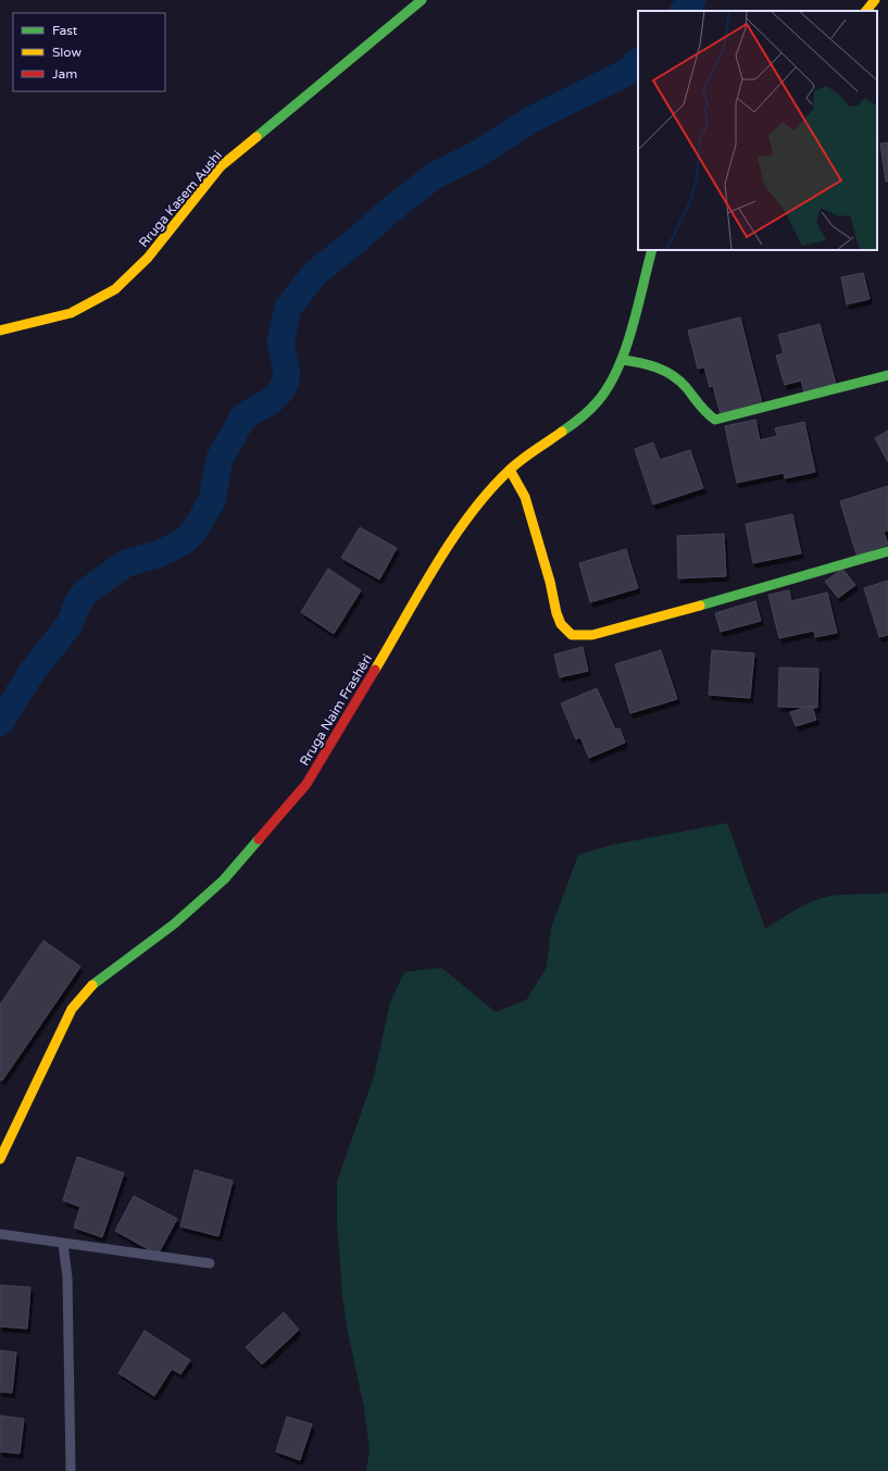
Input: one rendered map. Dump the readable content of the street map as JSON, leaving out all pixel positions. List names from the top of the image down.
{
  "streets": {
    "street": ["Rruga Kasem Aushi", "Rruga Naim Frashëri"]
  },
  "legend": ["Fast", "Slow", "Jam"]
}
